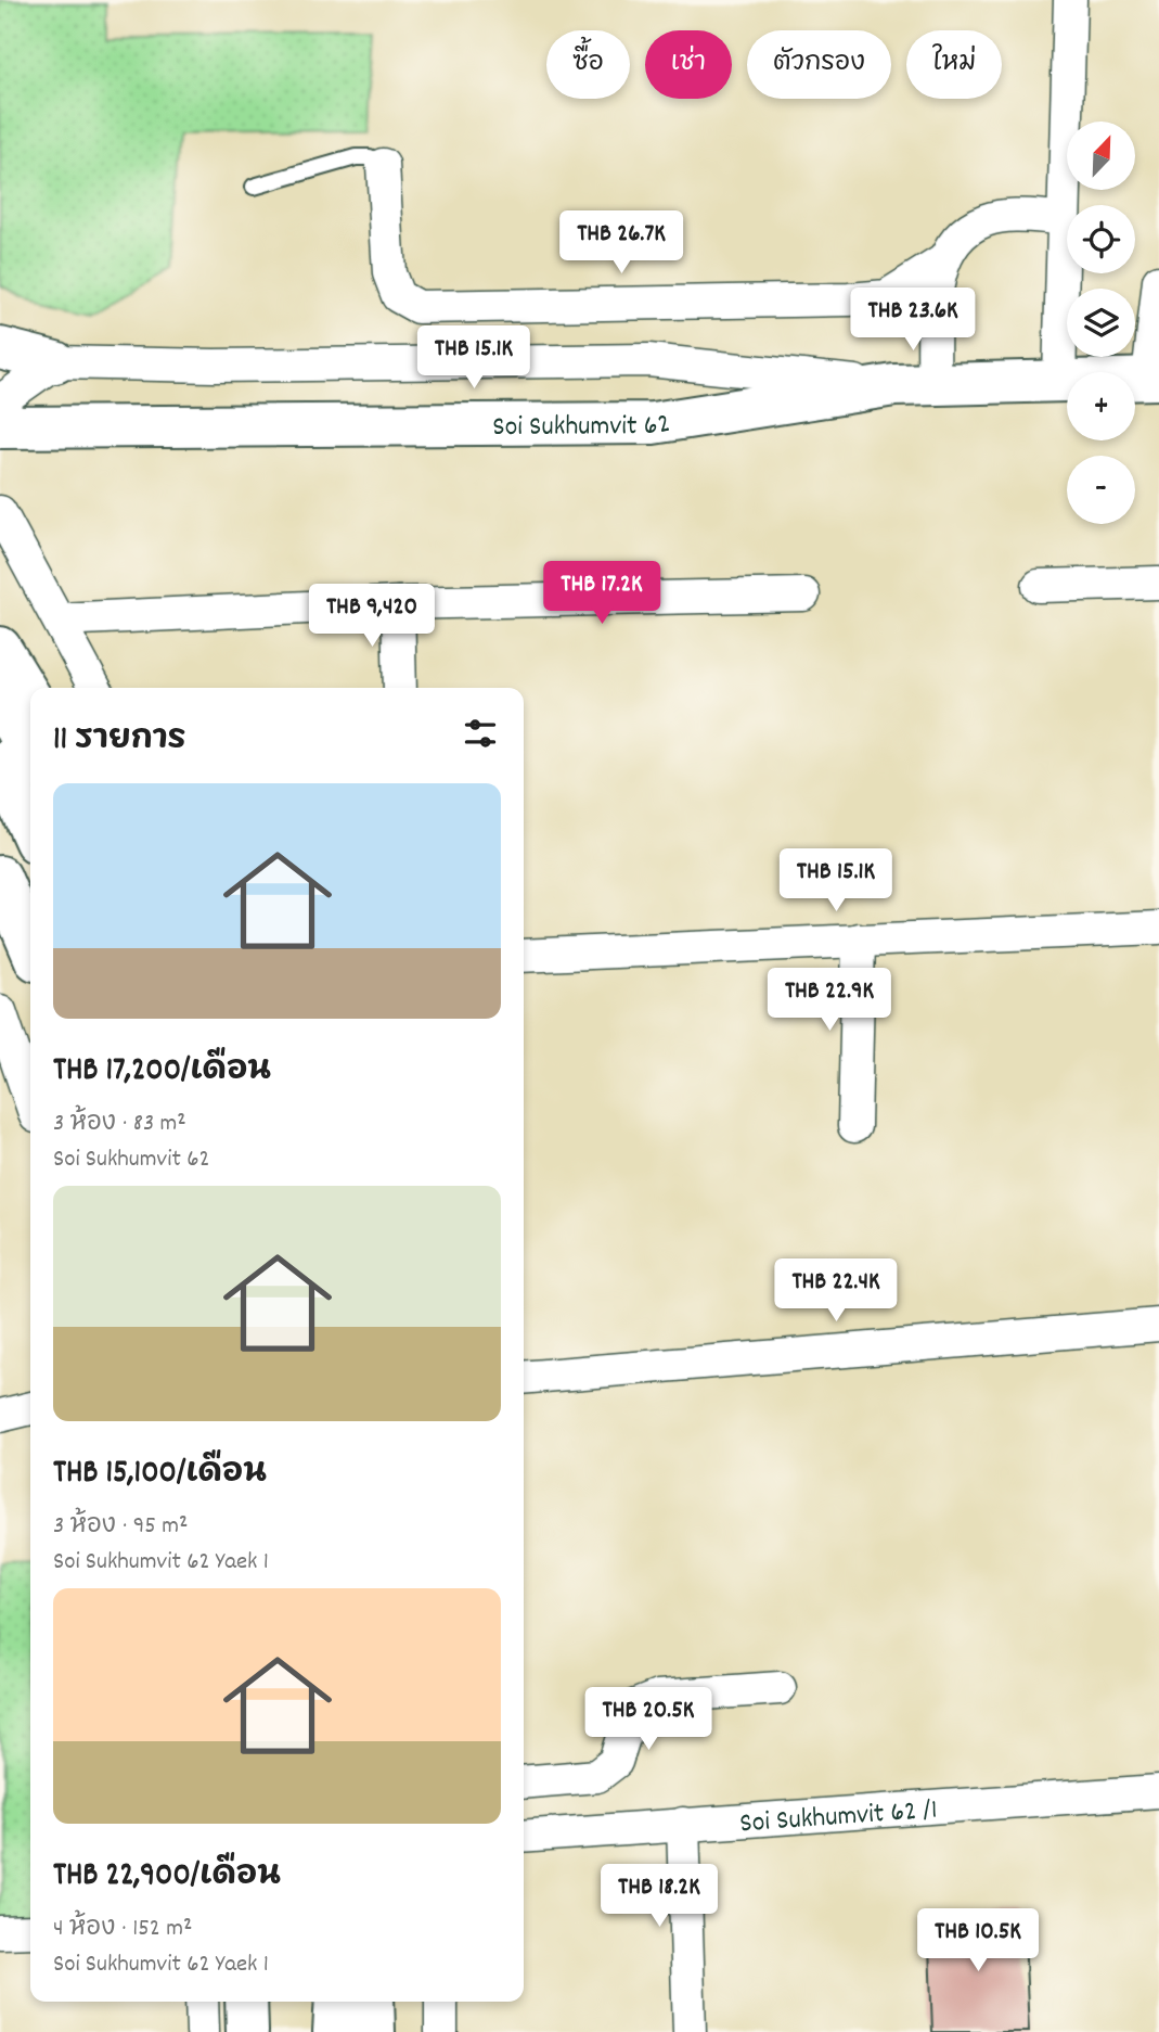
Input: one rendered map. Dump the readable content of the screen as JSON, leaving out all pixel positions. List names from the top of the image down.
{
  "streets": {
    "main road": ["Soi Sukhumvit 62"],
    "street": ["Soi Sukhumvit 62 /1"]
  },
  "north": "top right",
  "page": {
    "chip": [
      "ซื้อ",
      "เช่า",
      "ตัวกรอง",
      "ใหม่"
    ],
    "map_buttons": ["+", "−"],
    "price": [
      "THB 26.7K",
      "THB 23.6K",
      "THB 15.1K",
      "THB 17.2K",
      "THB 9,420",
      "THB 15.1K",
      "THB 22.9K",
      "THB 22.4K",
      "THB 20.5K",
      "THB 18.2K",
      "THB 10.5K"
    ],
    "heading": "11 รายการ",
    "list": [
      {
        "name": "THB 17,200/เดือน",
        "note": "3 ห้อง · 83 m² · Soi Sukhumvit 62"
      },
      {
        "name": "THB 15,100/เดือน",
        "note": "3 ห้อง · 95 m² · Soi Sukhumvit 62 Yaek 1"
      },
      {
        "name": "THB 22,900/เดือน",
        "note": "4 ห้อง · 152 m² · Soi Sukhumvit 62 Yaek 1"
      }
    ]
  }
}
